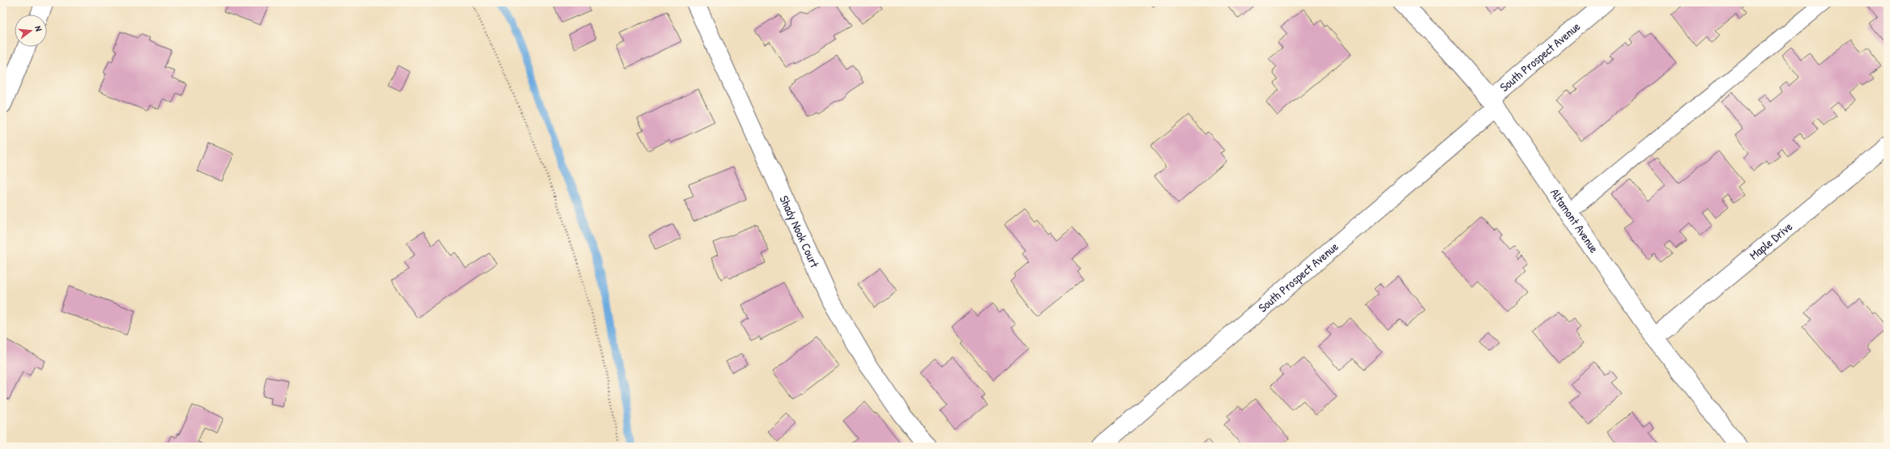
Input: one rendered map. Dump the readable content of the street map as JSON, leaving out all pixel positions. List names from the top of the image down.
{
  "streets": {
    "street": [
      "South Prospect Avenue",
      "Altamont Avenue",
      "Shady Nook Court",
      "Maple Drive"
    ]
  },
  "crossings": [
    ["South Prospect Avenue", "Altamont Avenue"],
    ["Altamont Avenue", "Maple Drive"]
  ],
  "north": "right"
}
